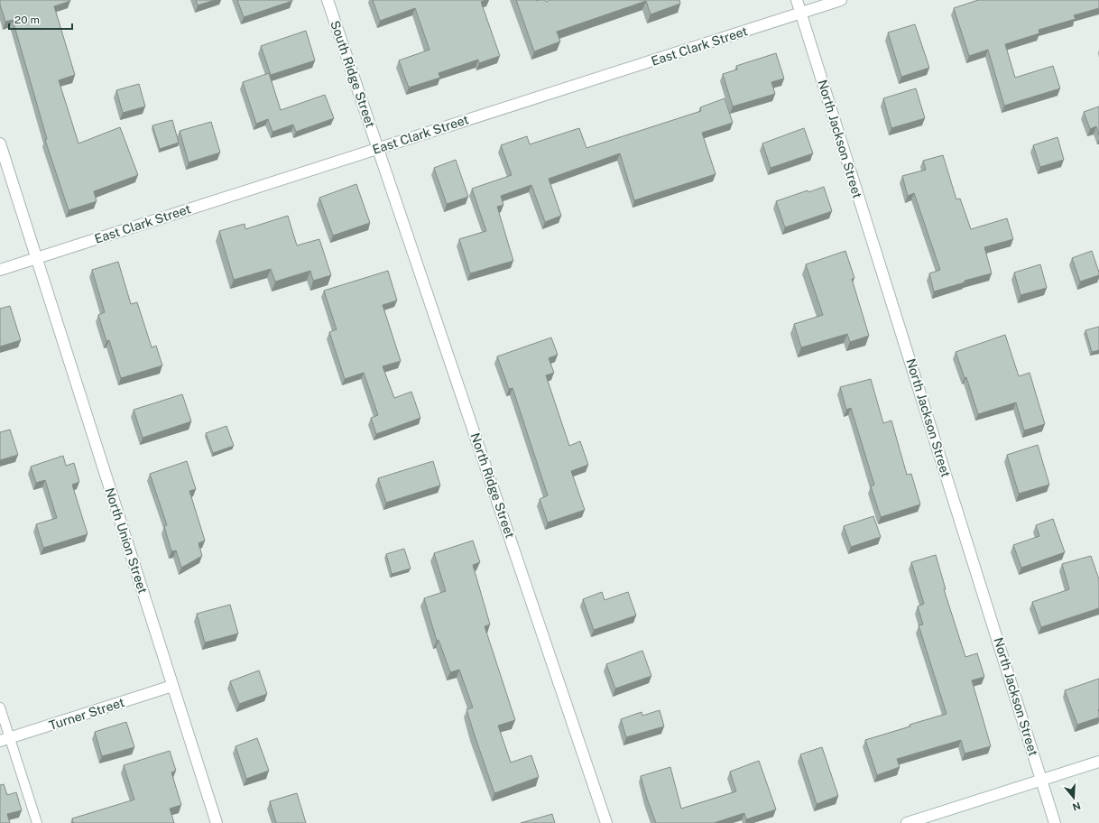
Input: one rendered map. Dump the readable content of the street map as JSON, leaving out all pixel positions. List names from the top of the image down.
{
  "streets": {
    "street": [
      "East Clark Street",
      "South Ridge Street",
      "North Jackson Street",
      "North Ridge Street",
      "North Union Street",
      "Turner Street"
    ]
  },
  "crossings": [
    ["East Clark Street", "South Ridge Street"],
    ["East Clark Street", "North Jackson Street"],
    ["East Clark Street", "North Ridge Street"],
    ["East Clark Street", "North Union Street"],
    ["South Ridge Street", "North Ridge Street"],
    ["North Union Street", "Turner Street"]
  ],
  "scale_bar": "20 m",
  "north": "bottom"
}
